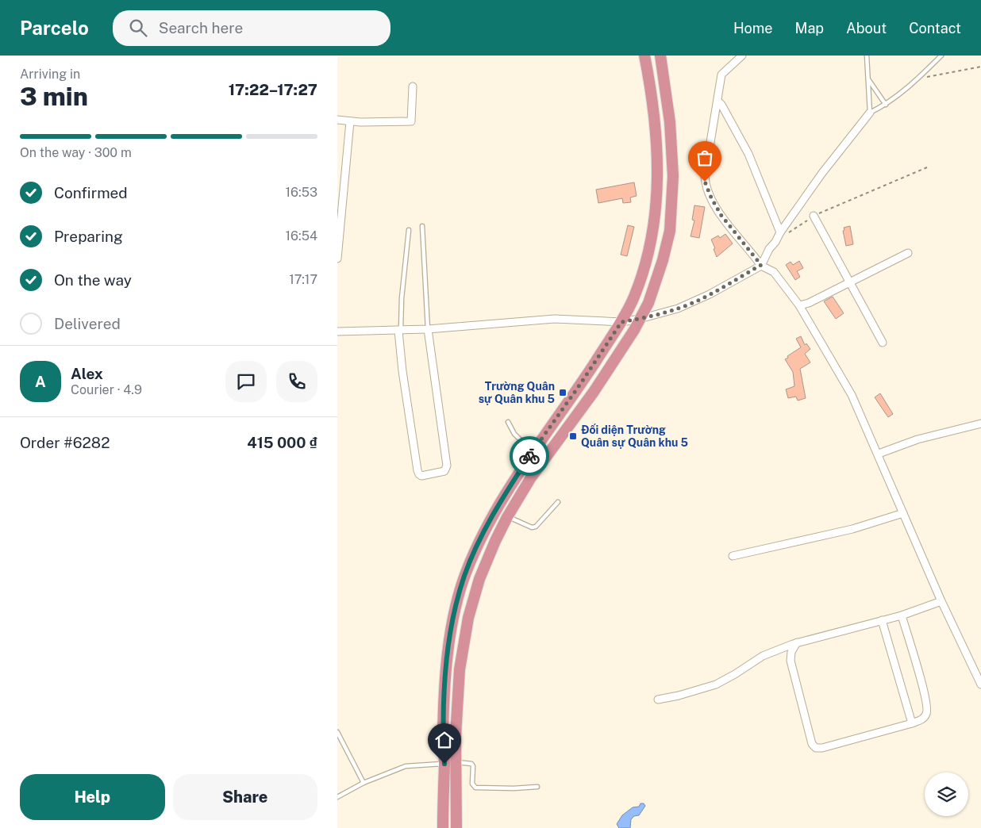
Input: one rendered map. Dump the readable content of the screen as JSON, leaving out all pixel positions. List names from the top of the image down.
{
  "places": {
    "transit": ["Trường Quân sự Quân khu 5", "Đối diện Trường Quân sự Quân khu 5"]
  },
  "page": {
    "header": "Parcelo",
    "search": "Search here",
    "nav": [
      "Home",
      "Map",
      "About",
      "Contact"
    ],
    "heading": ["3 min", "Arriving in", "17:22–17:27"],
    "panel": [
      "Alex",
      "Courier · 4.9",
      "Order #6282",
      "415 000 ₫"
    ],
    "bar": "On the way · 300 m",
    "list": [
      ["Confirmed", "16:53"],
      ["Preparing", "16:54"],
      ["On the way", "17:17"],
      "Delivered"
    ],
    "round": "A",
    "buttons": ["Help", "Share"]
  }
}
